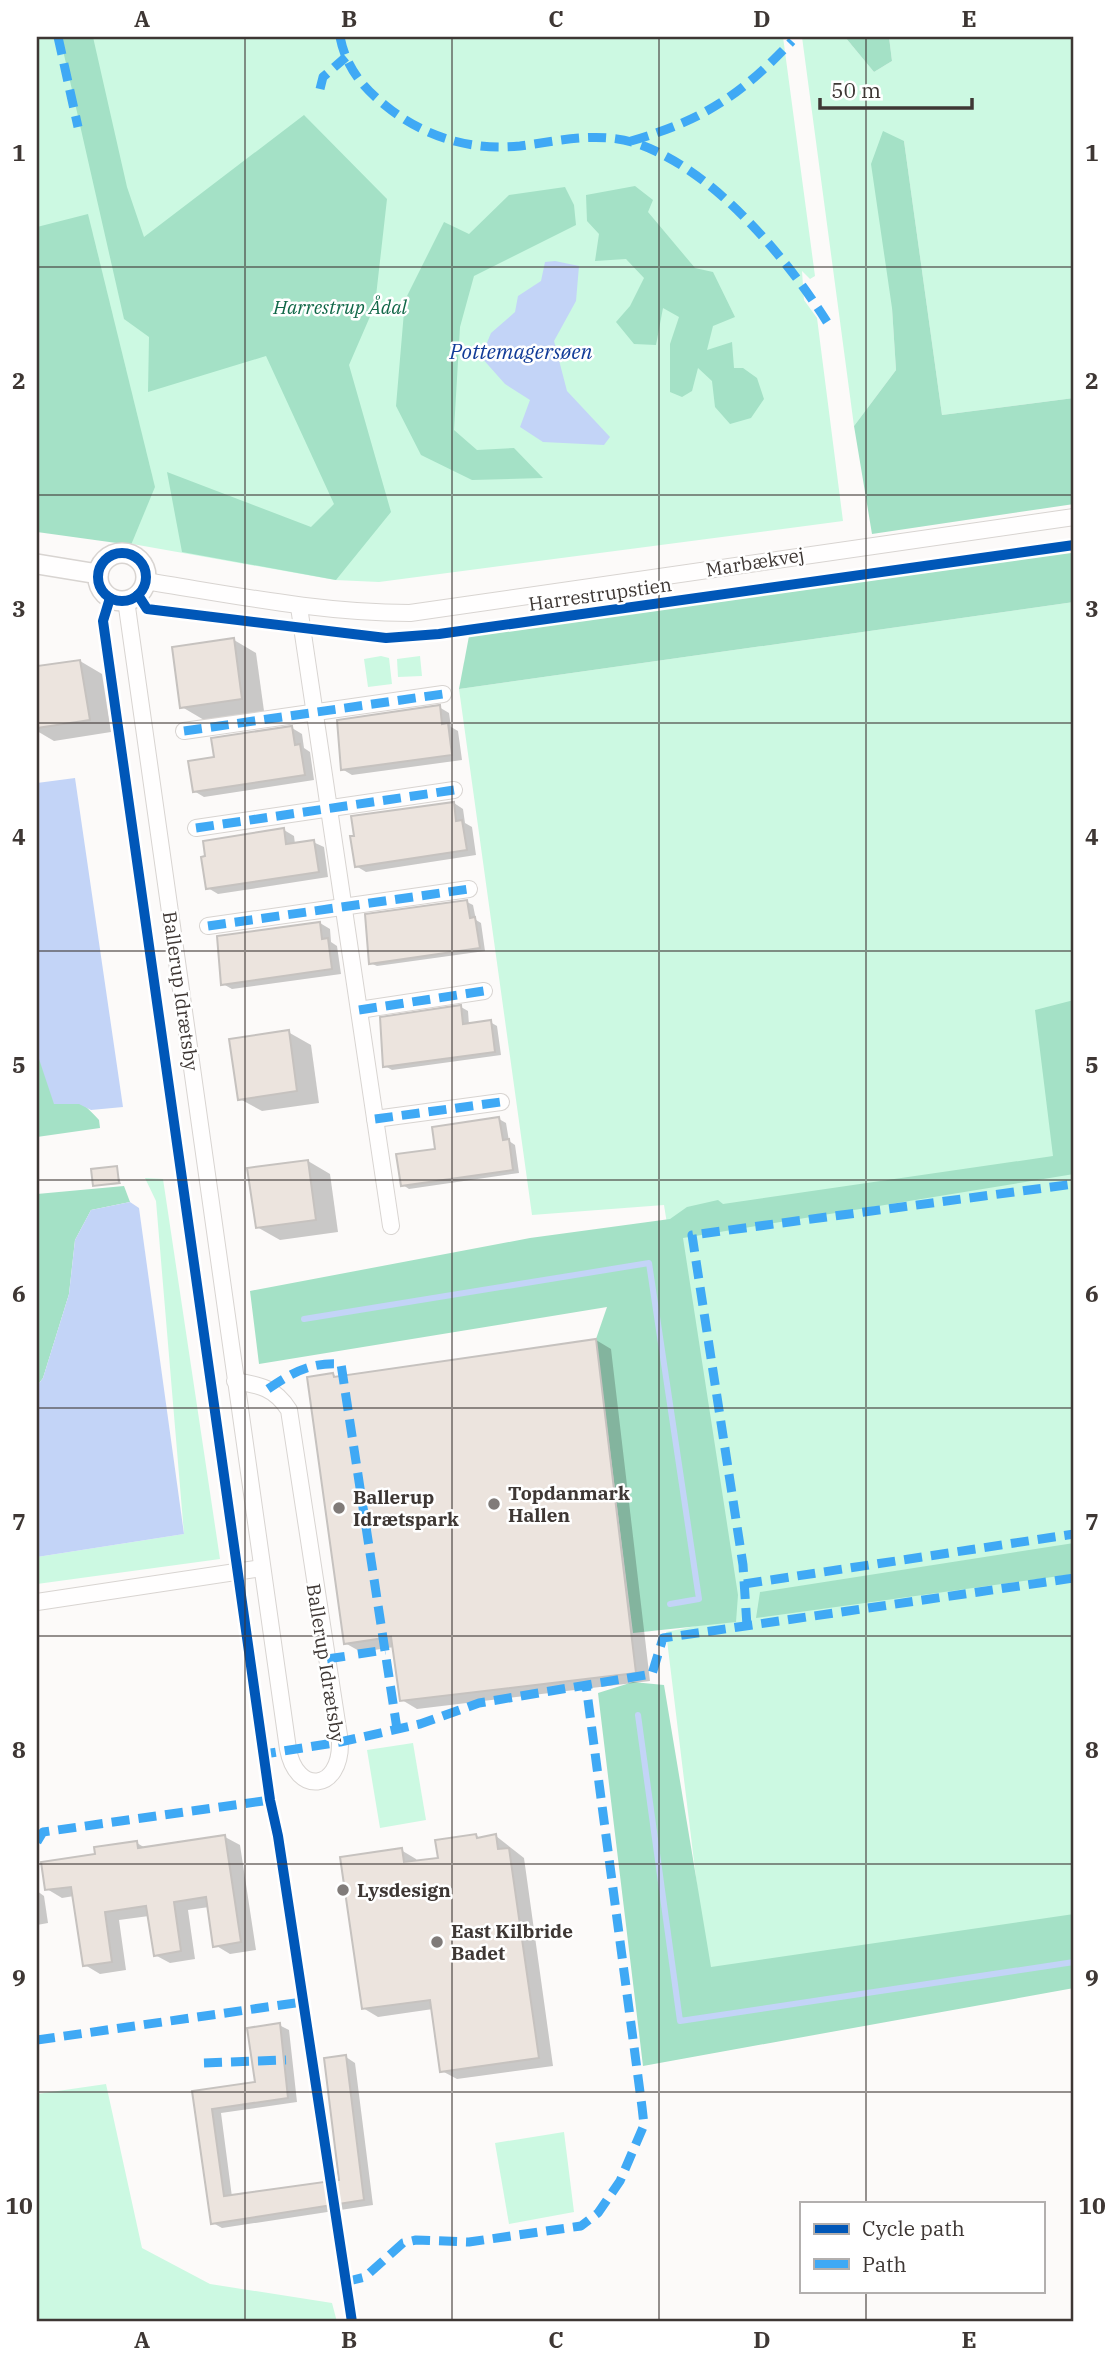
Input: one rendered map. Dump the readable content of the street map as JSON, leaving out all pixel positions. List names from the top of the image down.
{
  "streets": {
    "street": ["Marbækvej", "Ballerup Idrætsby"],
    "cycle path": ["Harrestrupstien"]
  },
  "crossings": [
    ["Marbækvej", "Ballerup Idrætsby"]
  ],
  "water": ["Pottemagersøen"],
  "parks": ["Harrestrup Ådal"],
  "places": [
    "Topdanmark Hallen",
    "Ballerup Idrætspark",
    "Lysdesign",
    "East Kilbride Badet"
  ],
  "legend": ["Cycle path", "Path"],
  "scale_bar": "50 m",
  "grid": {
    "columns": [
      "A",
      "B",
      "C",
      "D",
      "E"
    ],
    "rows": [
      "1",
      "2",
      "3",
      "4",
      "5",
      "6",
      "7",
      "8",
      "9",
      "10"
    ]
  }
}
